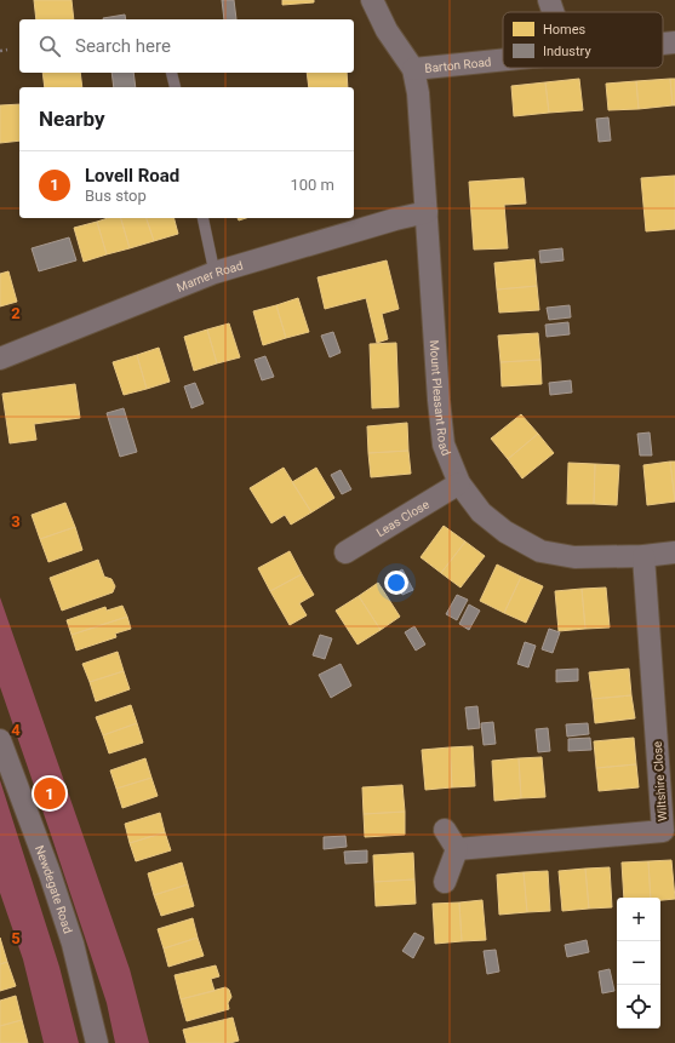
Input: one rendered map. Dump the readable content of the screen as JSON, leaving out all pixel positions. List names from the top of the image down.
{
  "streets": {
    "street": [
      "Barton Road",
      "Marner Road",
      "Mount Pleasant Road",
      "Leas Close",
      "Wiltshire Close",
      "Newdegate Road"
    ]
  },
  "crossings": [
    ["Barton Road", "Mount Pleasant Road"],
    ["Marner Road", "Mount Pleasant Road"],
    ["Mount Pleasant Road", "Leas Close"],
    ["Mount Pleasant Road", "Wiltshire Close"]
  ],
  "legend": ["Homes", "Industry"],
  "page": {
    "search": "Search here",
    "heading": "Nearby",
    "list": [
      {
        "mark": "1",
        "name": "Lovell Road",
        "note": "Bus stop",
        "value": "100 m"
      }
    ],
    "pins": "1",
    "map_buttons": ["+", "−"]
  },
  "grid": {
    "rows": [
      "2",
      "3",
      "4",
      "5"
    ]
  }
}
